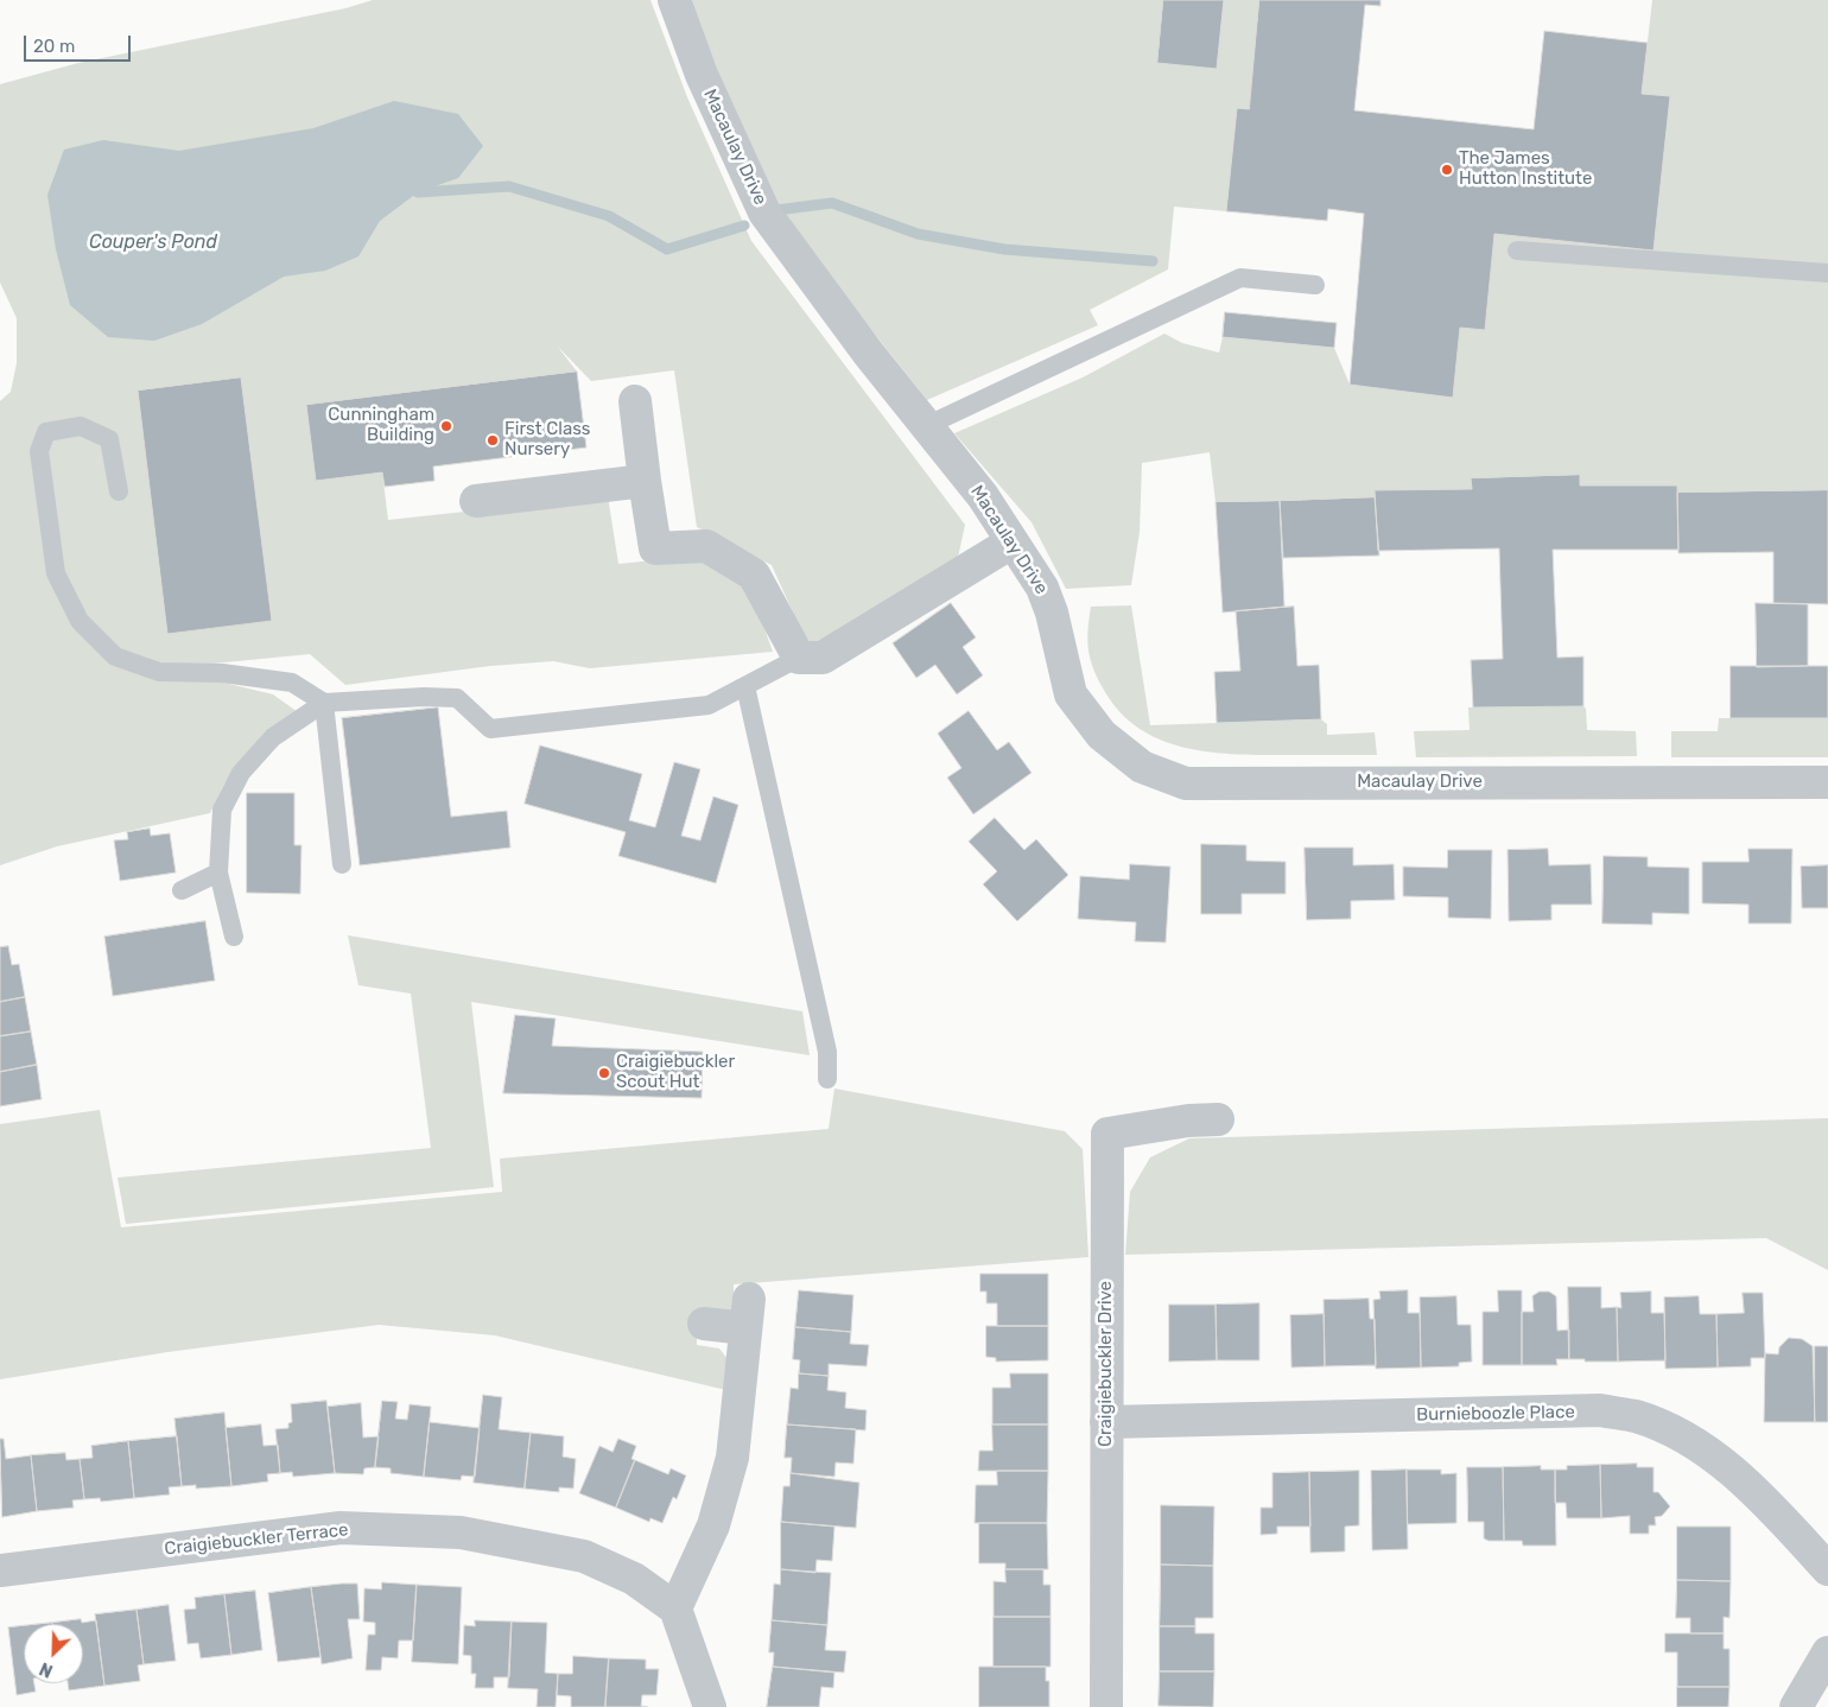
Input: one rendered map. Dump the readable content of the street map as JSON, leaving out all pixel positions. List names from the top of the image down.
{
  "streets": {
    "street": [
      "Macaulay Drive",
      "Craigiebuckler Drive",
      "Burnieboozle Place",
      "Craigiebuckler Terrace"
    ]
  },
  "crossings": [
    ["Craigiebuckler Drive", "Burnieboozle Place"]
  ],
  "water": ["Couper's Pond"],
  "places": [
    "The James Hutton Institute",
    "Cunningham Building",
    "First Class Nursery",
    "Craigiebuckler Scout Hut"
  ],
  "scale_bar": "20 m",
  "north": "bottom left"
}
